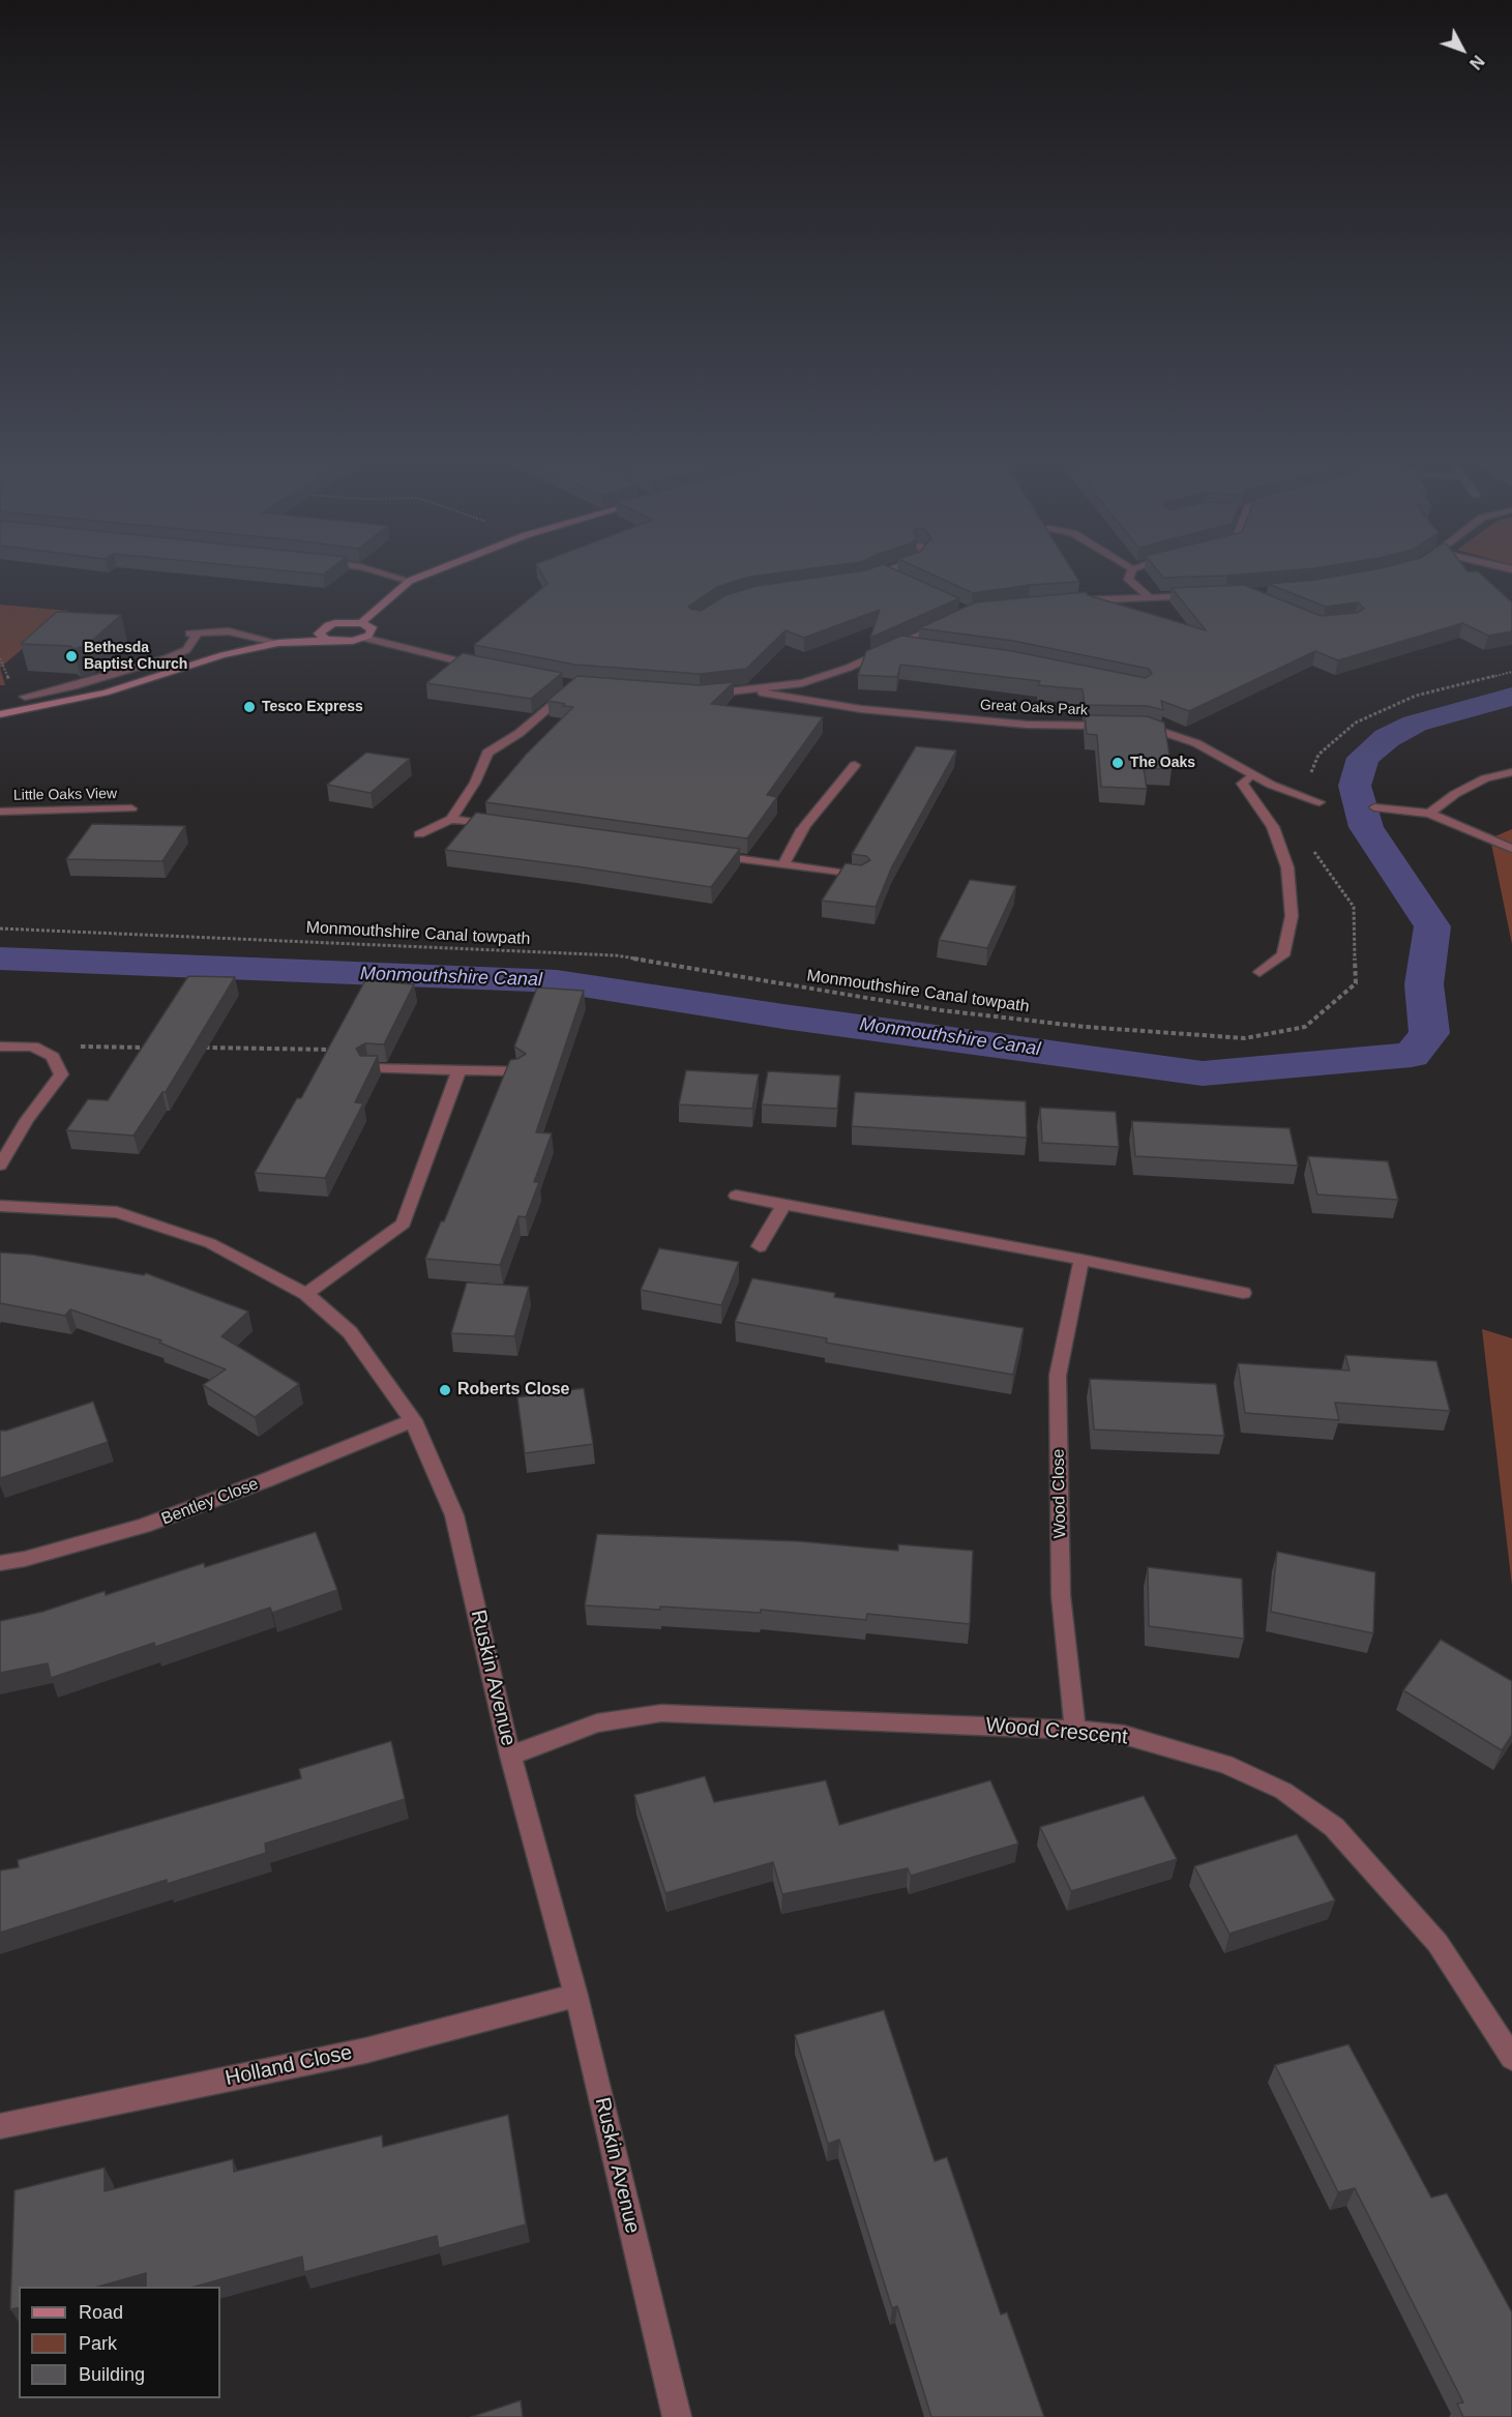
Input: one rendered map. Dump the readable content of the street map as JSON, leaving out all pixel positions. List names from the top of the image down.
{
  "streets": {
    "street": [
      "Great Oaks Park",
      "Little Oaks View",
      "Wood Close",
      "Bentley Close",
      "Ruskin Avenue",
      "Wood Crescent",
      "Holland Close"
    ],
    "path": ["Monmouthshire Canal towpath"]
  },
  "crossings": [
    ["Wood Close", "Wood Crescent"],
    ["Bentley Close", "Ruskin Avenue"],
    ["Ruskin Avenue", "Wood Crescent"],
    ["Ruskin Avenue", "Holland Close"]
  ],
  "water": ["Monmouthshire Canal"],
  "places": [
    "Bethesda Baptist Church",
    "Tesco Express",
    "The Oaks",
    "Roberts Close"
  ],
  "legend": ["Road", "Park", "Building"],
  "north": "bottom right"
}
